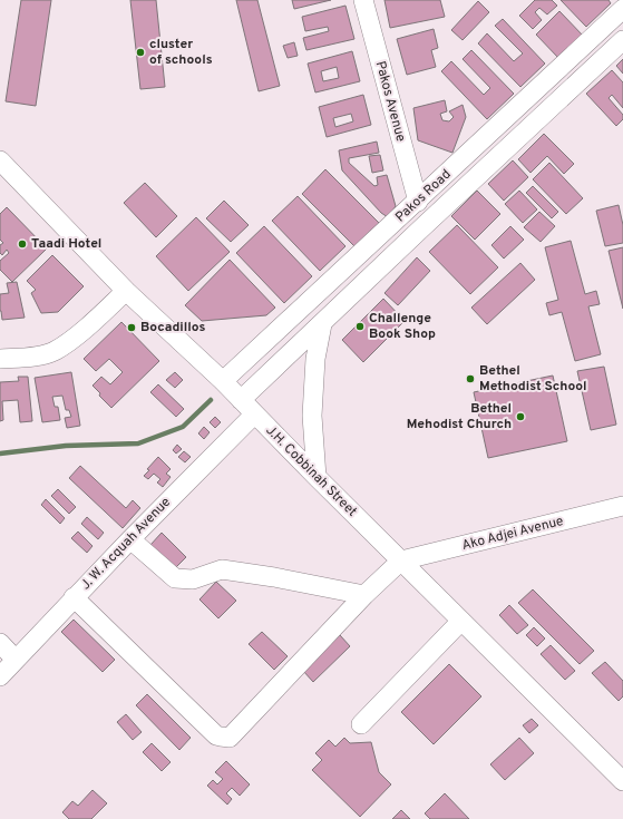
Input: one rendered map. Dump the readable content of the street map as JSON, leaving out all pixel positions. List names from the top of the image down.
{
  "streets": {
    "street": [
      "Pakos Avenue",
      "Pakos Road",
      "J.H. Cobbinah Street",
      "Ako Adjei Avenue",
      "J. W. Acquah Avenue"
    ]
  },
  "crossings": [
    ["Pakos Avenue", "Pakos Road"],
    ["Pakos Road", "J.H. Cobbinah Street"],
    ["J.H. Cobbinah Street", "Ako Adjei Avenue"],
    ["J.H. Cobbinah Street", "J. W. Acquah Avenue"]
  ],
  "places": [
    "cluster of schools",
    "Taadi Hotel",
    "Challenge Book Shop",
    "Bocadillos",
    "Bethel Methodist School",
    "Bethel Mehodist Church"
  ]
}
